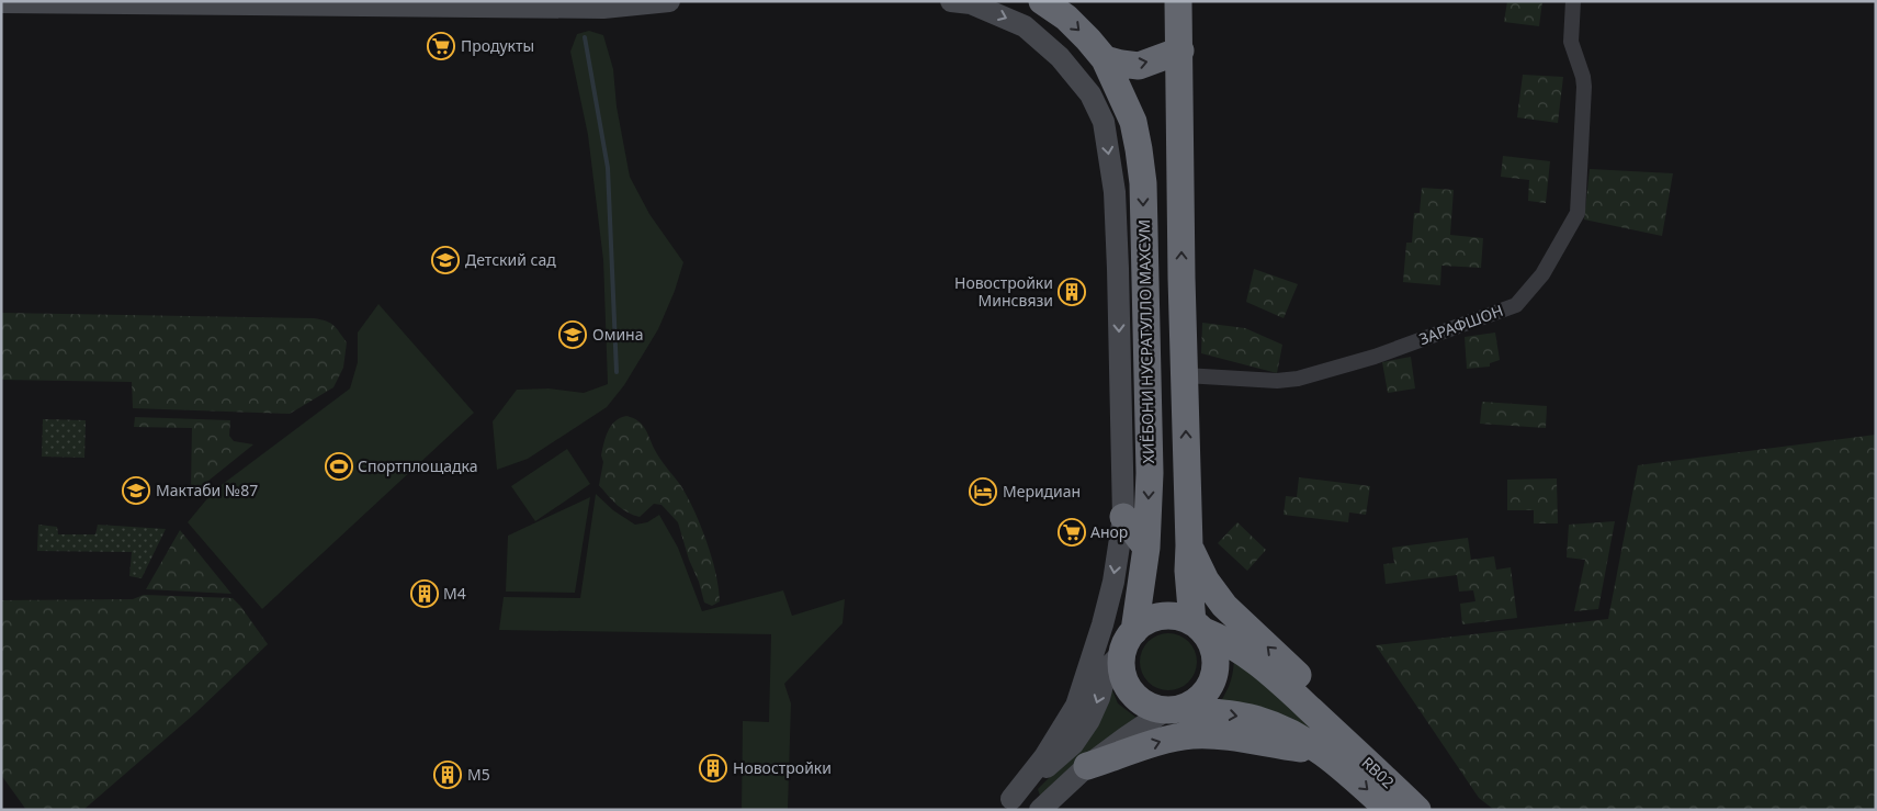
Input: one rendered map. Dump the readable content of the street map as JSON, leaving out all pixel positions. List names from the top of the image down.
{
  "streets": {
    "highway": ["ХИЁБОНИ НУСРАТУЛЛО МАХСУМ", "RB02"],
    "street": ["ЗАРАФШОН"]
  },
  "places": {
    "supermarket": ["Продукты", "Анор"],
    "school or university": ["Детский сад", "Омина", "Мактаби №87"],
    "building": [
      "Новостройки Минсвязи",
      "М4",
      "Новостройки",
      "М5"
    ],
    "sports": ["Спортплощадка"],
    "hotel": ["Меридиан"]
  }
}
